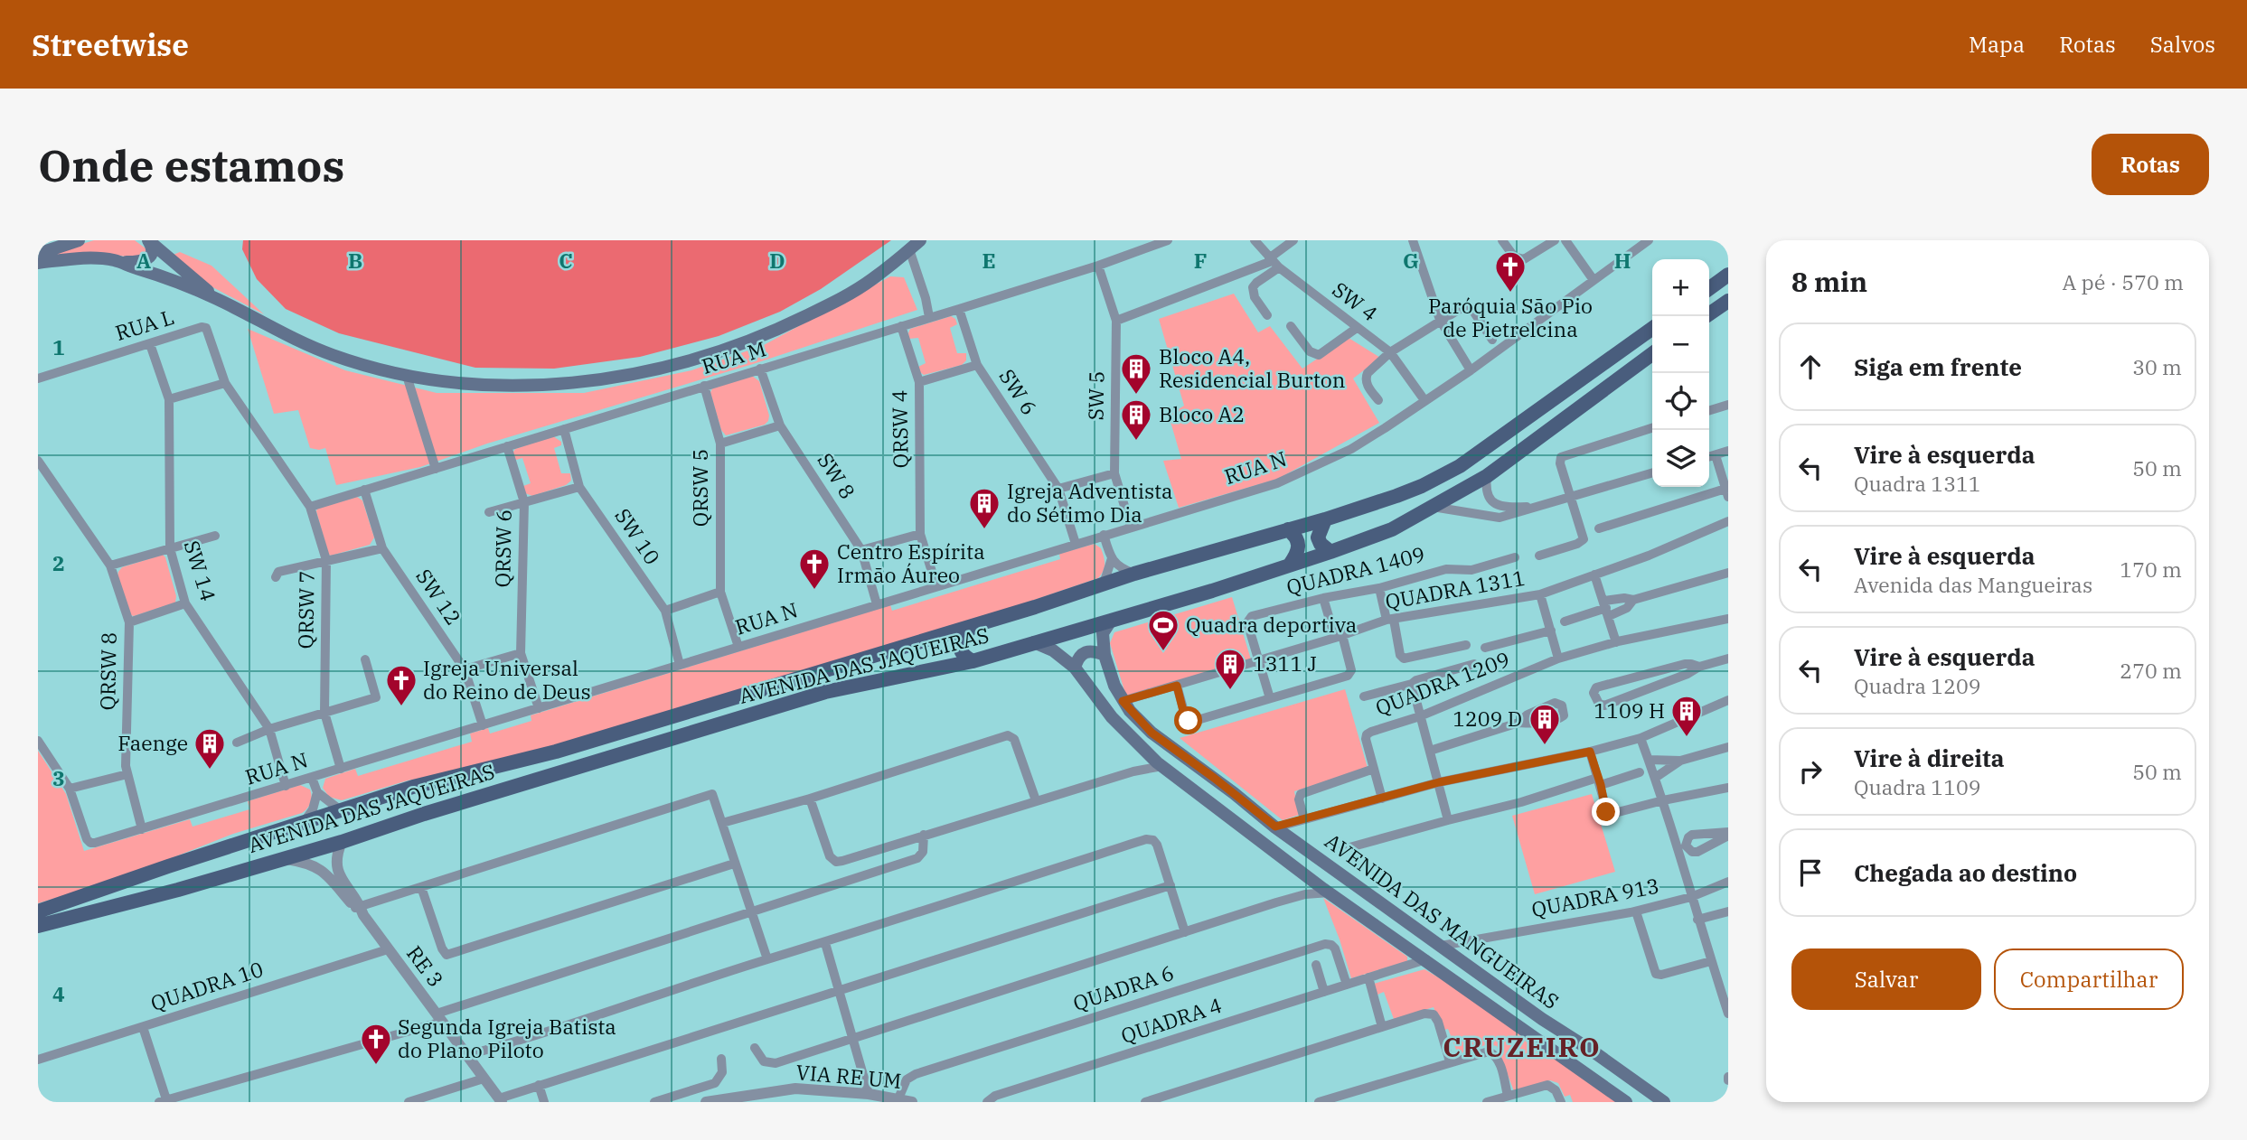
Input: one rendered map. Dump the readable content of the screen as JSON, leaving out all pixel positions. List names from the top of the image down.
{
  "streets": {
    "main road": ["AVENIDA DAS JAQUEIRAS", "AVENIDA DAS MANGUEIRAS"],
    "street": [
      "SW 4",
      "RUA L",
      "RUA M",
      "SW 6",
      "SW 5",
      "QRSW 4",
      "RUA N",
      "SW 8",
      "QRSW 5",
      "SW 10",
      "QRSW 6",
      "SW 14",
      "QUADRA 1409",
      "QUADRA 1311",
      "SW 12",
      "QRSW 7",
      "QRSW 8",
      "QUADRA 1209",
      "QUADRA 913",
      "RE 3",
      "QUADRA 10",
      "QUADRA 6",
      "QUADRA 4",
      "VIA RE UM"
    ]
  },
  "crossings": [
    ["SW 4", "RUA N"],
    ["RUA L", "SW 14"],
    ["RUA L", "QRSW 7"],
    ["RUA M", "SW 6"],
    ["RUA M", "SW 5"],
    ["RUA M", "QRSW 4"],
    ["RUA M", "SW 8"],
    ["RUA M", "QRSW 5"],
    ["RUA M", "SW 10"],
    ["RUA M", "QRSW 6"],
    ["RUA M", "SW 12"],
    ["RUA M", "QRSW 7"],
    ["SW 6", "RUA N"],
    ["SW 5", "RUA N"],
    ["QRSW 4", "RUA N"],
    ["RUA N", "SW 8"],
    ["RUA N", "QRSW 5"],
    ["RUA N", "SW 10"],
    ["RUA N", "QRSW 6"],
    ["RUA N", "SW 14"],
    ["RUA N", "SW 12"],
    ["RUA N", "QRSW 7"],
    ["RUA N", "QRSW 8"],
    ["QUADRA 1409", "QUADRA 1311"],
    ["QUADRA 1311", "QUADRA 1209"],
    ["QUADRA 1311", "AVENIDA DAS MANGUEIRAS"],
    ["AVENIDA DAS JAQUEIRAS", "AVENIDA DAS MANGUEIRAS"],
    ["AVENIDA DAS JAQUEIRAS", "RE 3"],
    ["QUADRA 913", "AVENIDA DAS MANGUEIRAS"],
    ["AVENIDA DAS MANGUEIRAS", "QUADRA 6"],
    ["AVENIDA DAS MANGUEIRAS", "QUADRA 4"],
    ["RE 3", "QUADRA 10"],
    ["QUADRA 6", "QUADRA 4"],
    ["QUADRA 6", "VIA RE UM"]
  ],
  "districts": ["CRUZEIRO"],
  "places": {
    "church": [
      "Paróquia São Pio de Pietrelcina",
      "Centro Espírita Irmão Áureo",
      "Igreja Universal do Reino de Deus",
      "Segunda Igreja Batista do Plano Piloto"
    ],
    "building": [
      "Bloco A4, Residencial Burton",
      "Bloco A2",
      "Igreja Adventista do Sétimo Dia",
      "1311 J",
      "1109 H",
      "1209 D",
      "Faenge"
    ],
    "sports": ["Quadra deportiva"]
  },
  "page": {
    "header": "Streetwise",
    "nav": ["Mapa", "Rotas", "Salvos"],
    "buttons": [
      "Rotas",
      ["Salvar", "Compartilhar"]
    ],
    "title": "Onde estamos",
    "heading": ["8 min", "A pé · 570 m"],
    "map_buttons": ["+", "−"],
    "list": [
      ["Siga em frente", "30 m"],
      ["Vire à esquerda", "Quadra 1311", "50 m"],
      ["Vire à esquerda", "Avenida das Mangueiras", "170 m"],
      ["Vire à esquerda", "Quadra 1209", "270 m"],
      ["Vire à direita", "Quadra 1109", "50 m"],
      "Chegada ao destino"
    ]
  },
  "grid": {
    "columns": [
      "A",
      "B",
      "C",
      "D",
      "E",
      "F",
      "G",
      "H"
    ],
    "rows": [
      "1",
      "2",
      "3",
      "4"
    ]
  }
}
